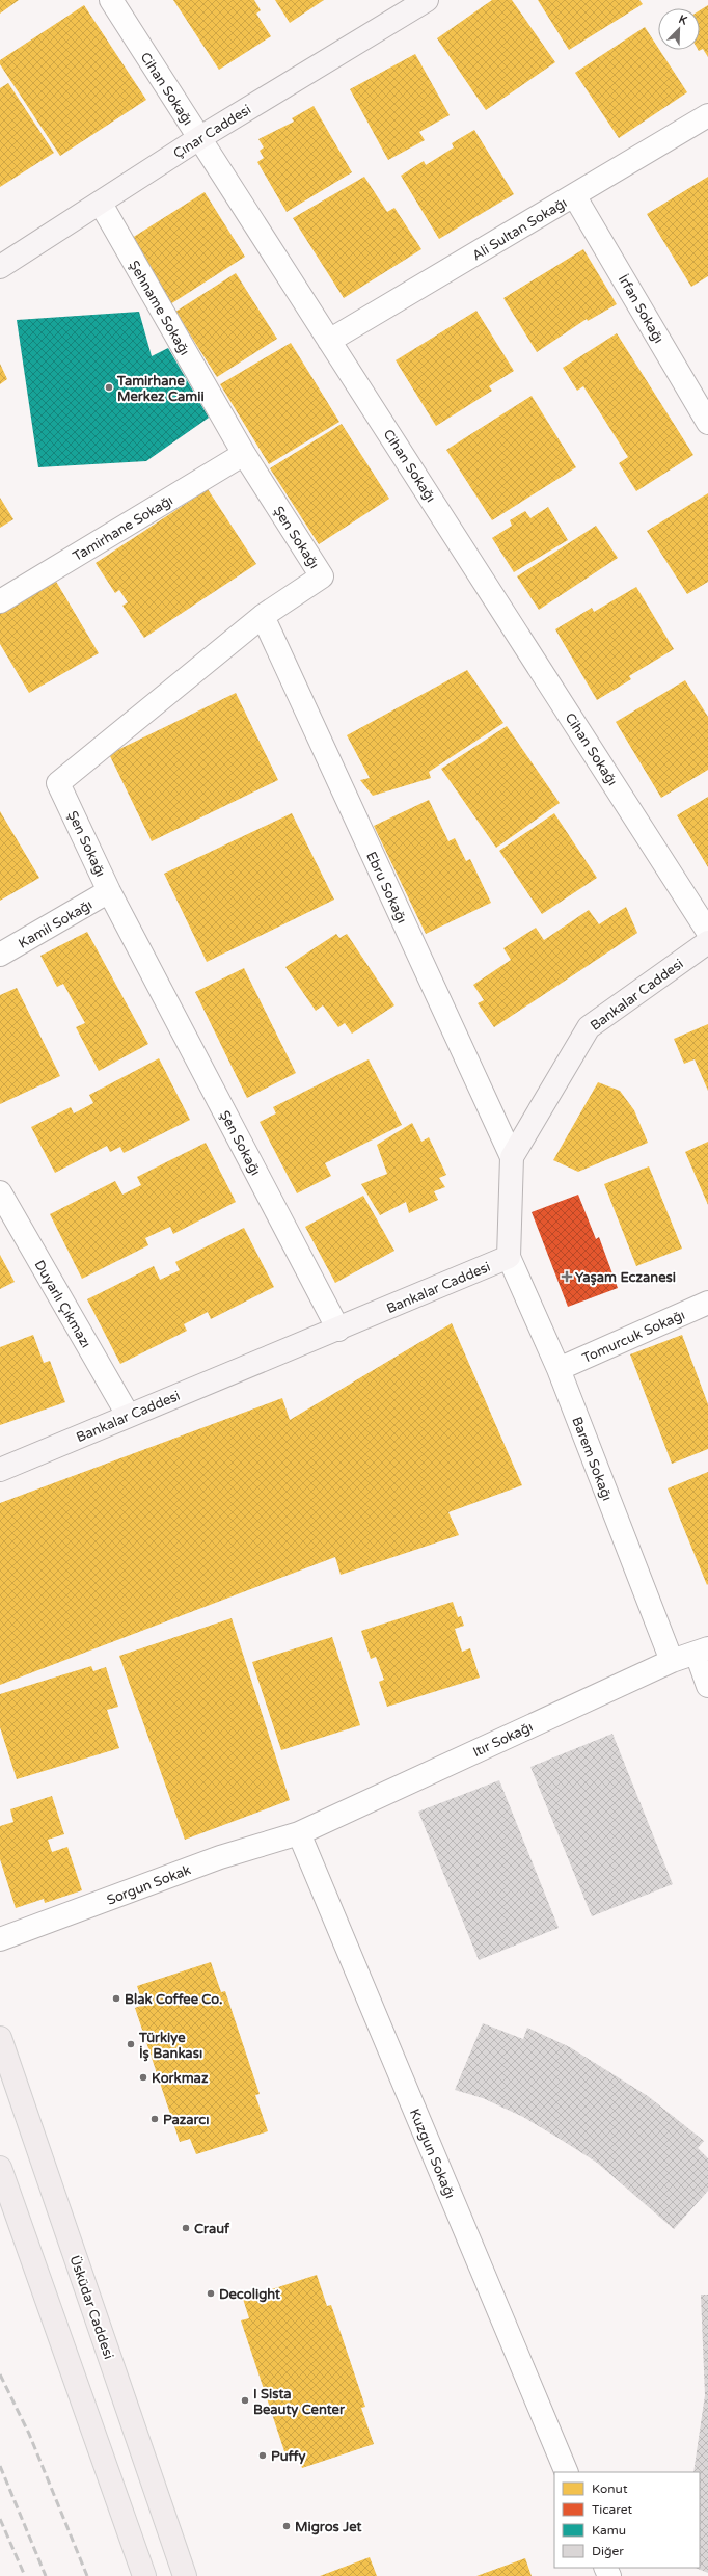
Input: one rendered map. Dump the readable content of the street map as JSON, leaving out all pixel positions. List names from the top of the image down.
{
  "streets": {
    "main road": ["Üsküdar Caddesi"],
    "street": [
      "Cihan Sokağı",
      "Çınar Caddesi",
      "Ali Sultan Sokağı",
      "Şehname Sokağı",
      "İrfan Sokağı",
      "Tamirhane Sokağı",
      "Şen Sokağı",
      "Ebru Sokağı",
      "Kamil Sokağı",
      "Bankalar Caddesi",
      "Duyarlı Çıkmazı",
      "Tomurcuk Sokağı",
      "Barem Sokağı",
      "Itır Sokağı",
      "Sorgun Sokak",
      "Kuzgun Sokağı"
    ]
  },
  "crossings": [
    ["Cihan Sokağı", "Çınar Caddesi"],
    ["Cihan Sokağı", "Ali Sultan Sokağı"],
    ["Çınar Caddesi", "Şehname Sokağı"],
    ["Ali Sultan Sokağı", "İrfan Sokağı"],
    ["Şehname Sokağı", "Tamirhane Sokağı"],
    ["Şehname Sokağı", "Şen Sokağı"],
    ["Tamirhane Sokağı", "Şen Sokağı"],
    ["Şen Sokağı", "Ebru Sokağı"],
    ["Şen Sokağı", "Kamil Sokağı"],
    ["Şen Sokağı", "Bankalar Caddesi"],
    ["Ebru Sokağı", "Bankalar Caddesi"],
    ["Bankalar Caddesi", "Duyarlı Çıkmazı"],
    ["Bankalar Caddesi", "Barem Sokağı"],
    ["Tomurcuk Sokağı", "Barem Sokağı"],
    ["Barem Sokağı", "Itır Sokağı"],
    ["Itır Sokağı", "Sorgun Sokak"],
    ["Itır Sokağı", "Kuzgun Sokağı"],
    ["Sorgun Sokak", "Kuzgun Sokağı"]
  ],
  "places": {
    "other": [
      "Tamirhane Merkez Camii",
      "Blak Coffee Co.",
      "Türkiye İş Bankası",
      "Korkmaz",
      "Pazarcı",
      "Crauf",
      "Decolight",
      "I Sista Beauty Center",
      "Puffy",
      "Migros Jet"
    ],
    "health": ["Yaşam Eczanesi"]
  },
  "legend": [
    "Konut",
    "Ticaret",
    "Kamu",
    "Diğer"
  ],
  "north": "top right"
}
